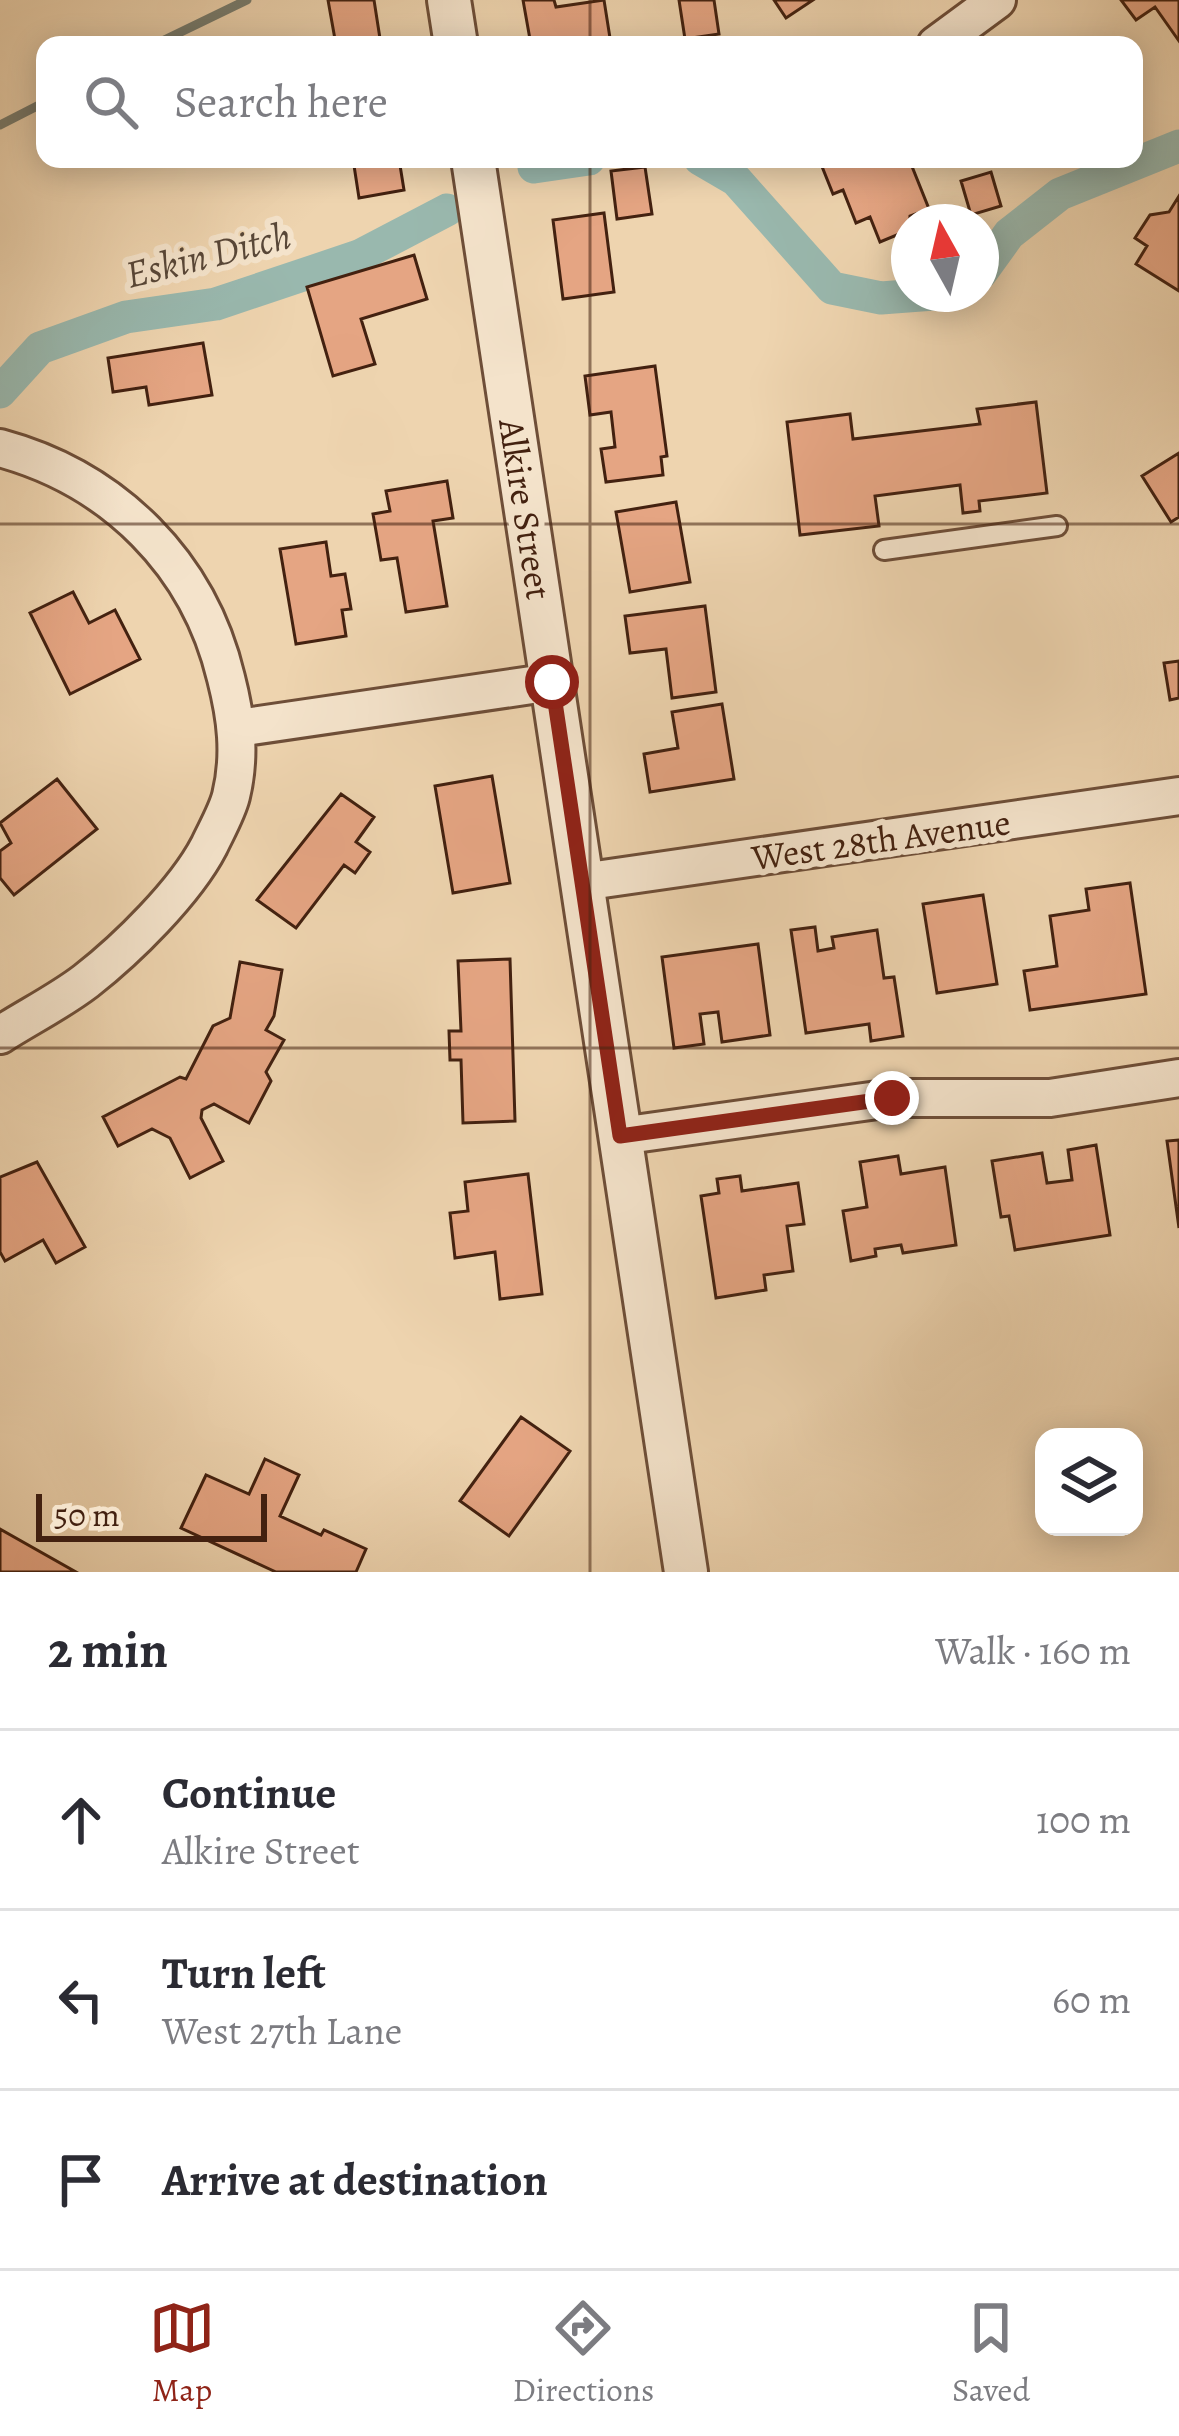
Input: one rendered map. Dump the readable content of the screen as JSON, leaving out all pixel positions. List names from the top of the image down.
{
  "streets": {
    "street": ["Alkire Street", "West 28th Avenue"]
  },
  "crossings": [
    ["Alkire Street", "West 28th Avenue"]
  ],
  "water": ["Eskin Ditch"],
  "scale_bar": "50 m",
  "north": "top",
  "page": {
    "search": "Search here",
    "scale": "50 m",
    "heading": ["2 min", "Walk · 160 m"],
    "list": [
      ["Continue", "Alkire Street", "100 m"],
      ["Turn left", "West 27th Lane", "60 m"],
      "Arrive at destination"
    ],
    "nav": ["Map", "Directions", "Saved"]
  }
}
